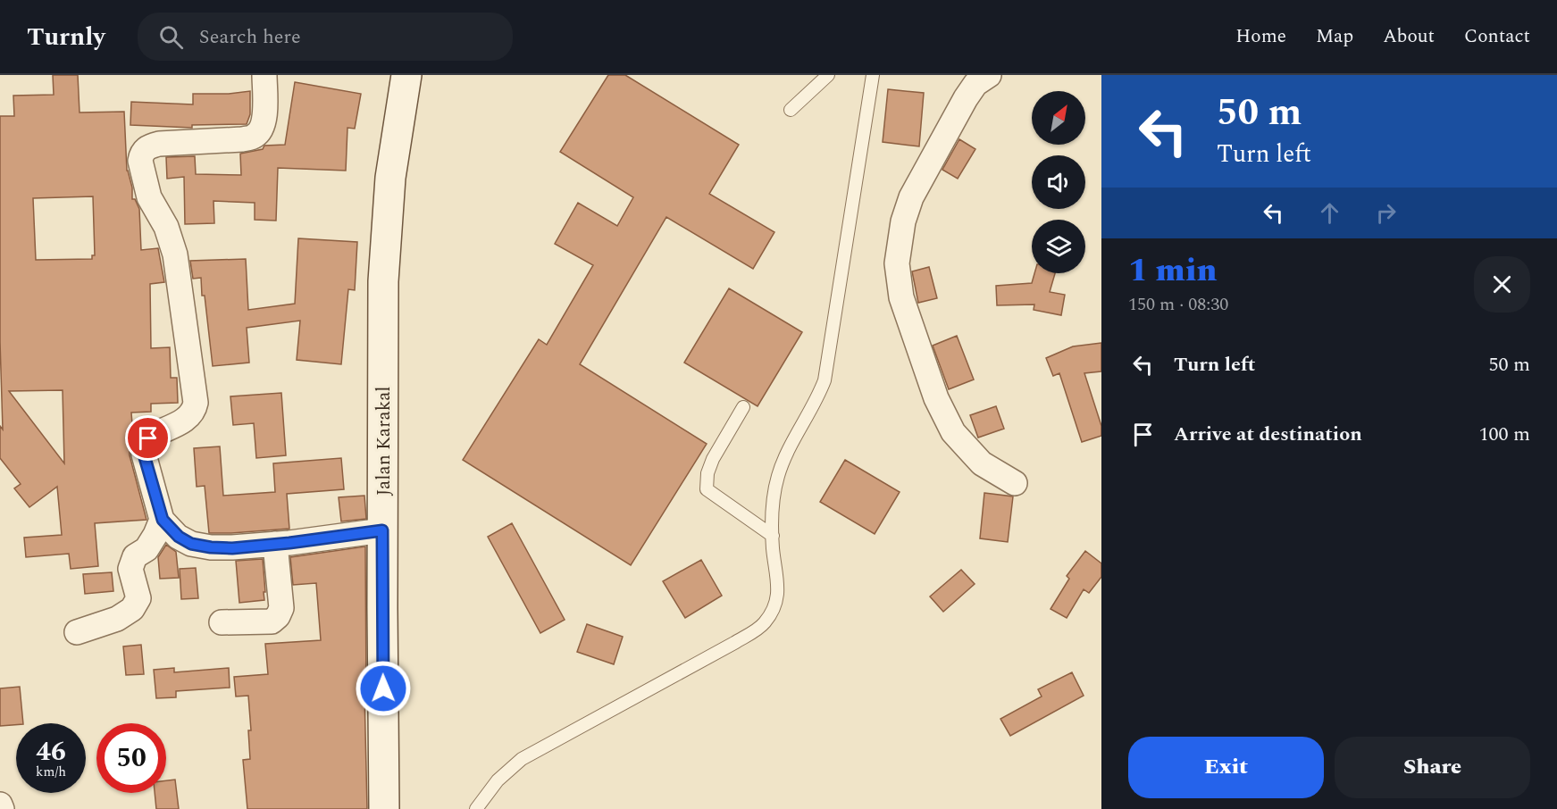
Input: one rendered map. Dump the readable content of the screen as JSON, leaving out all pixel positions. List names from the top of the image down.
{
  "streets": {
    "main road": ["Jalan Karakal"]
  },
  "north": "top right",
  "page": {
    "header": "Turnly",
    "search": "Search here",
    "nav": [
      "Home",
      "Map",
      "About",
      "Contact"
    ],
    "turn": ["50 m", "Turn left"],
    "heading": ["1 min", "150 m · 08:30"],
    "list": [
      {
        "name": "Turn left",
        "value": "50 m"
      },
      {
        "name": "Arrive at destination",
        "value": "100 m"
      }
    ],
    "speed": "46 km/h",
    "limit": "50",
    "buttons": ["Exit", "Share"]
  }
}
